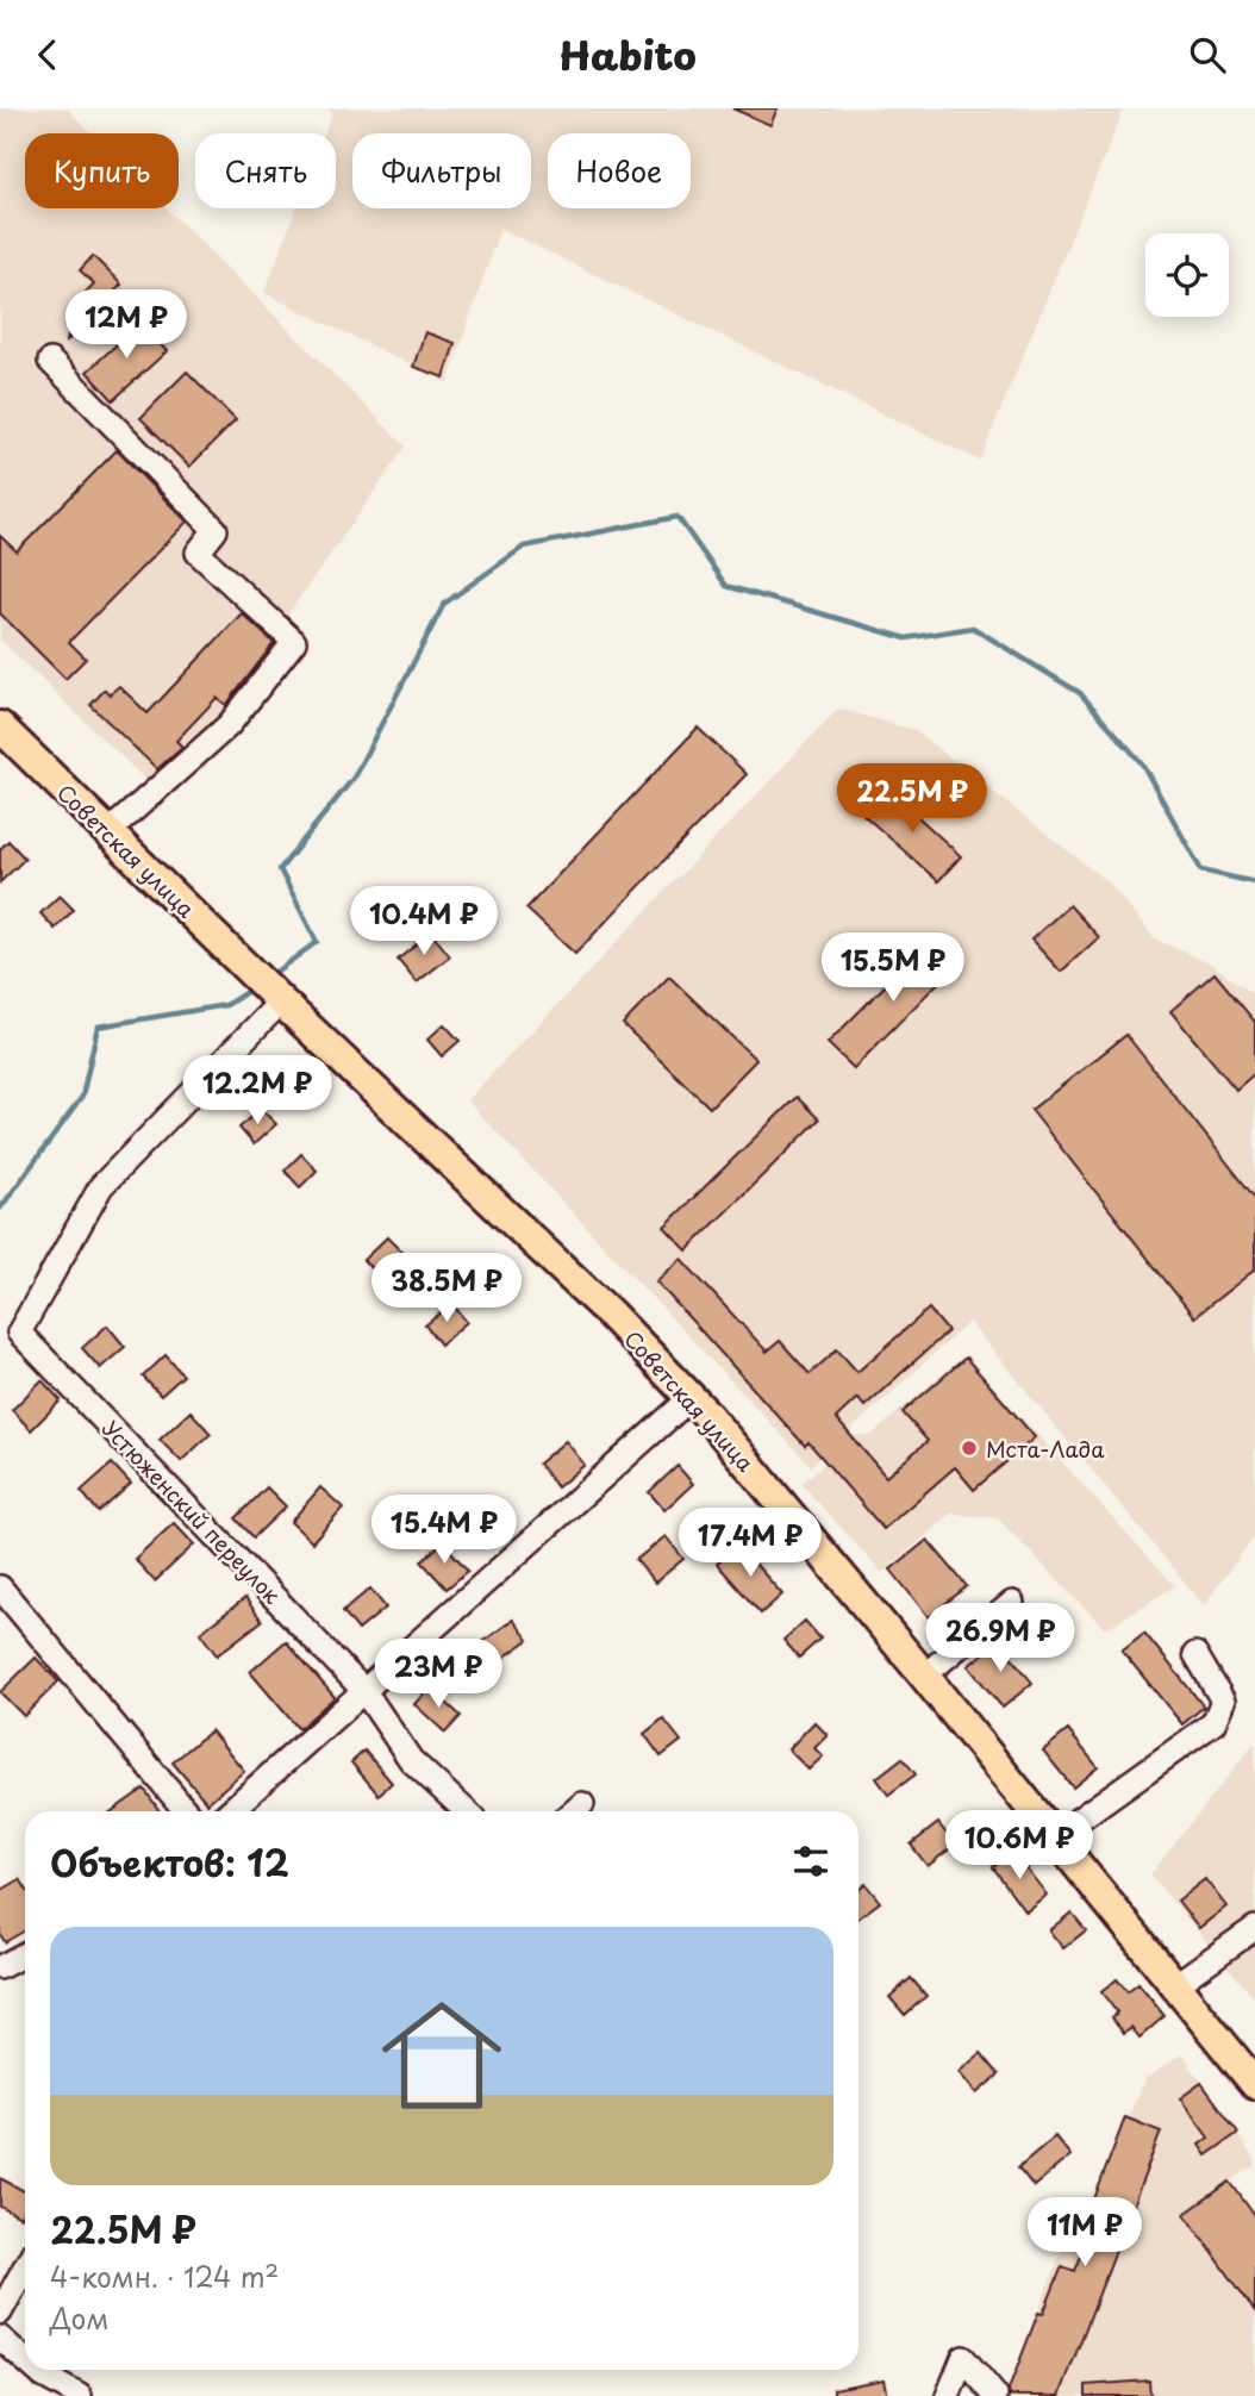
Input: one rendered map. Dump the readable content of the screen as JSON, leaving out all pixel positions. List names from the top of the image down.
{
  "streets": {
    "main road": ["Советская улица"],
    "street": ["Устюженский переулок"]
  },
  "crossings": [
    ["Советская улица", "Устюженский переулок"]
  ],
  "places": ["Мста-Лада"],
  "page": {
    "header": "Habito",
    "chip": [
      "Купить",
      "Снять",
      "Фильтры",
      "Новое"
    ],
    "price": [
      "12M ₽",
      "22.5M ₽",
      "10.4M ₽",
      "15.5M ₽",
      "12.2M ₽",
      "38.5M ₽",
      "15.4M ₽",
      "17.4M ₽",
      "26.9M ₽",
      "23M ₽",
      "10.6M ₽",
      "11M ₽"
    ],
    "heading": "Объектов: 12",
    "list": [
      {
        "name": "22.5M ₽",
        "note": "4-комн. · 124 m² · Дом"
      }
    ]
  }
}
